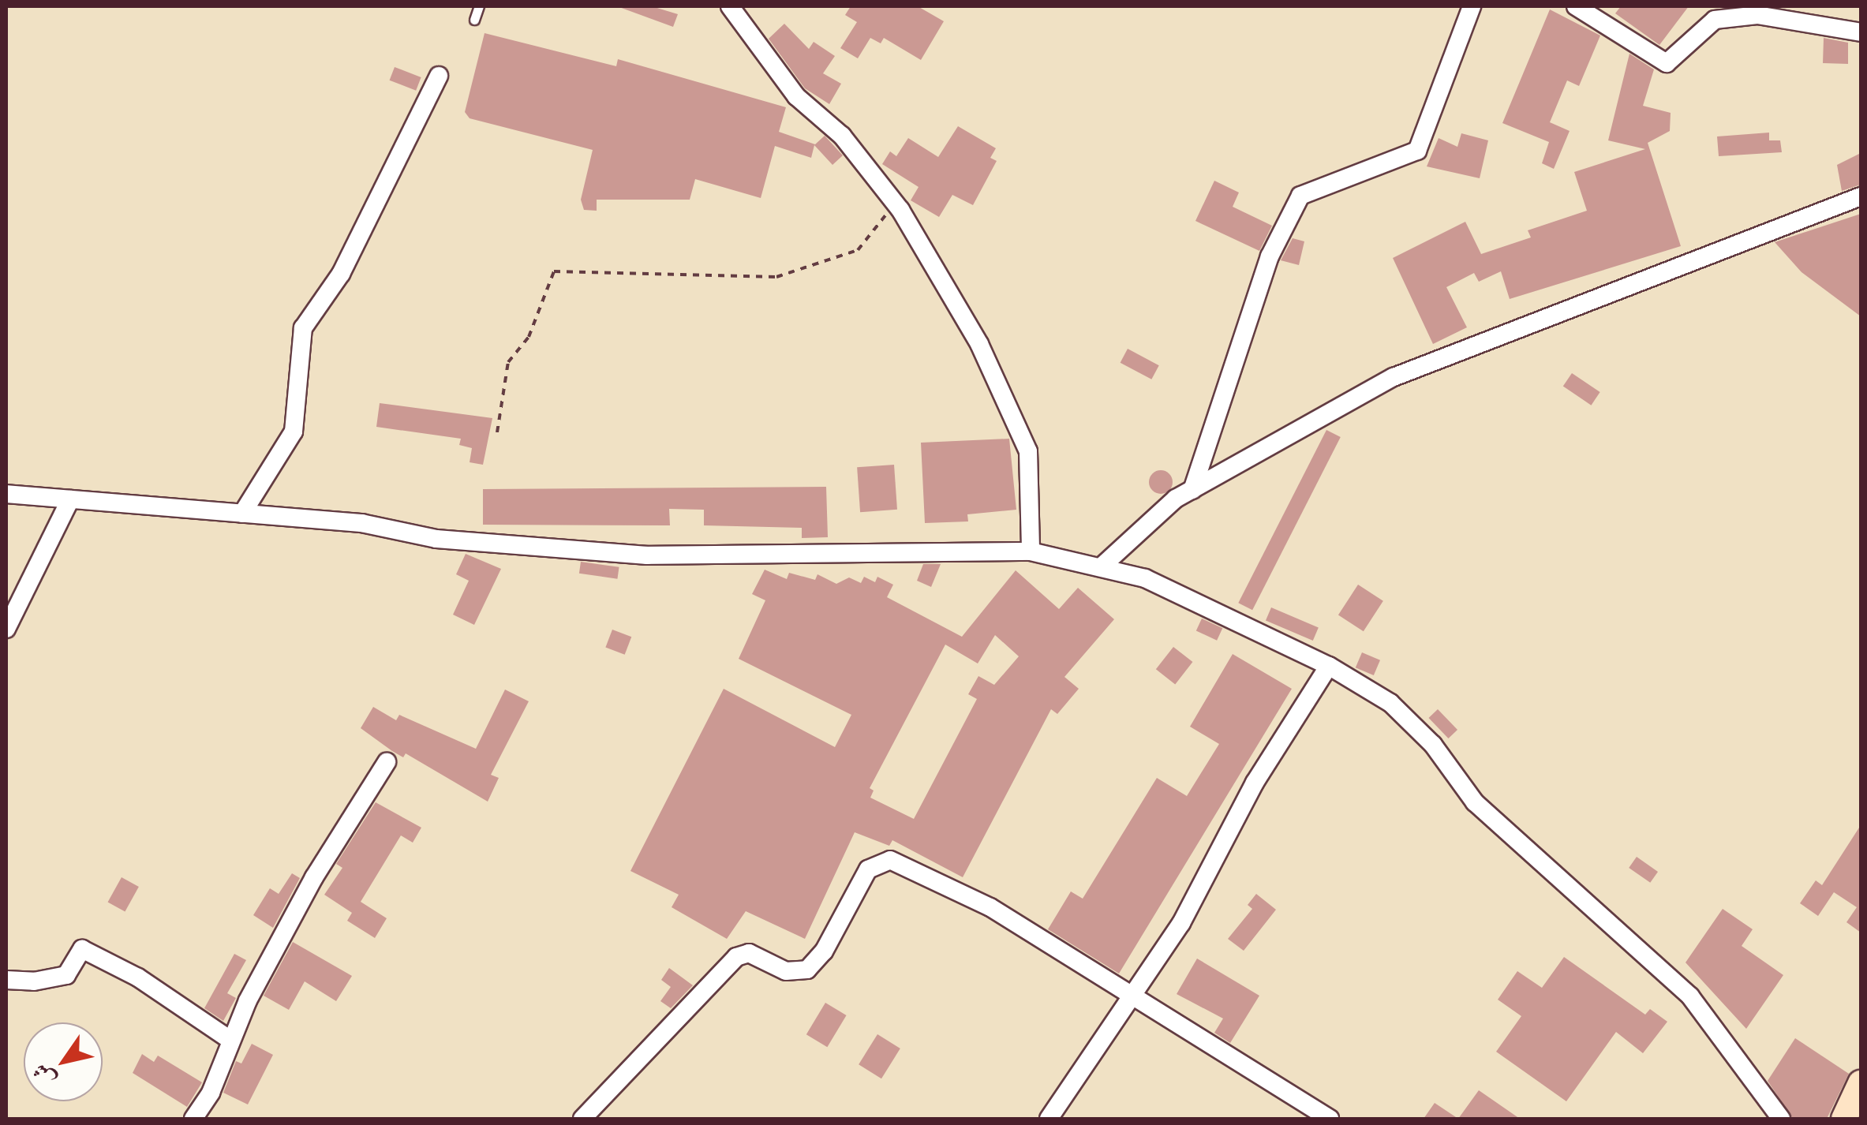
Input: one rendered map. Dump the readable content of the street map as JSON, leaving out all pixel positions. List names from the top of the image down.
{
  "north": "bottom left"
}
